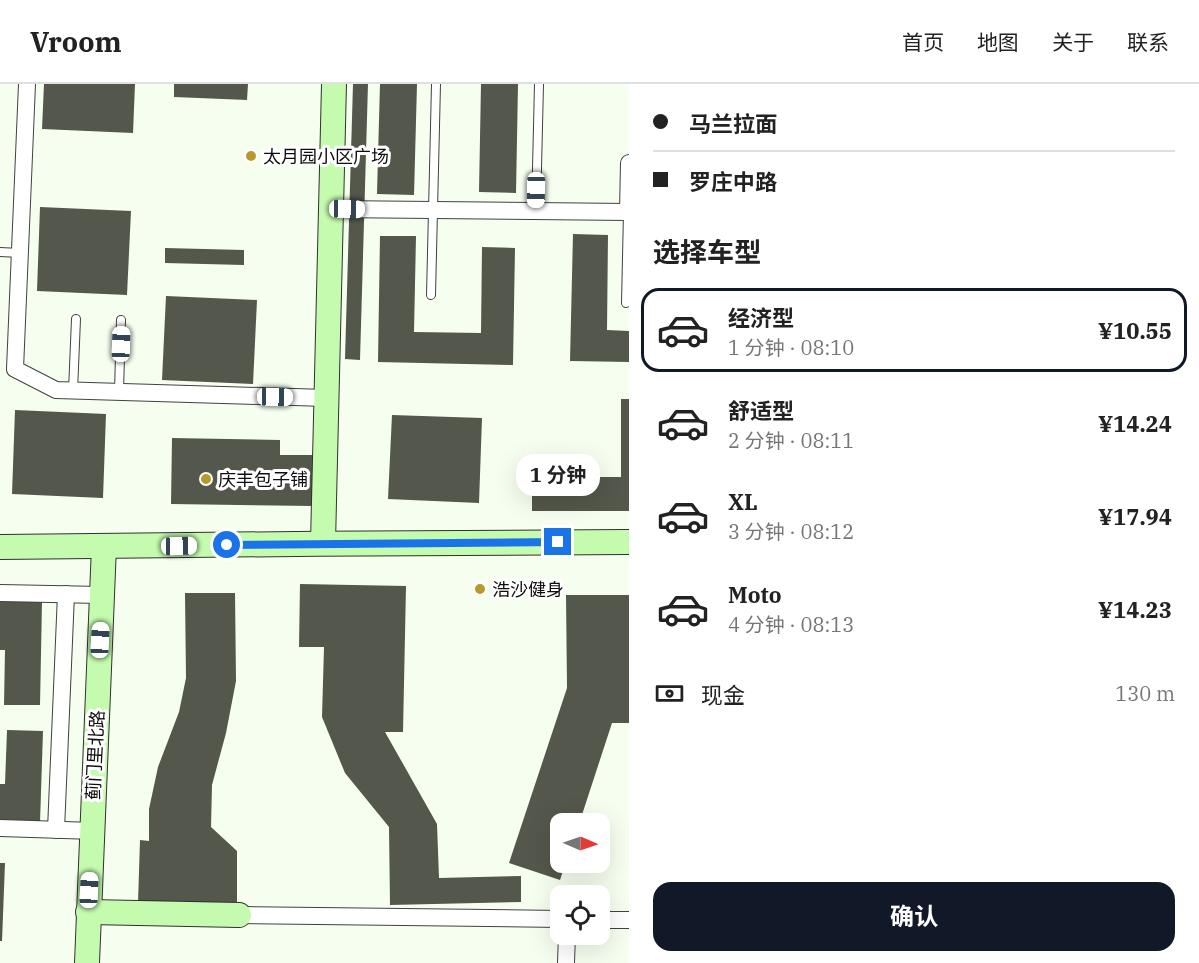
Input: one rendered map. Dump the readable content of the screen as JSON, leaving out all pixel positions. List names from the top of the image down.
{
  "streets": {
    "street": ["蓟门里北路"]
  },
  "places": ["太月园小区广场", "庆丰包子铺", "浩沙健身"],
  "north": "right",
  "page": {
    "header": "Vroom",
    "nav": [
      "首页",
      "地图",
      "关于",
      "联系"
    ],
    "banner": ["马兰拉面", "罗庄中路"],
    "heading": "选择车型",
    "list": [
      {
        "name": "经济型",
        "note": "1 分钟 · 08:10",
        "value": "¥10.55"
      },
      {
        "name": "舒适型",
        "note": "2 分钟 · 08:11",
        "value": "¥14.24"
      },
      {
        "name": "XL",
        "note": "3 分钟 · 08:12",
        "value": "¥17.94"
      },
      {
        "name": "Moto",
        "note": "4 分钟 · 08:13",
        "value": "¥14.23"
      }
    ],
    "bubble": "1 分钟",
    "pay": ["现金", "130 m"],
    "buttons": "确认"
  }
}
